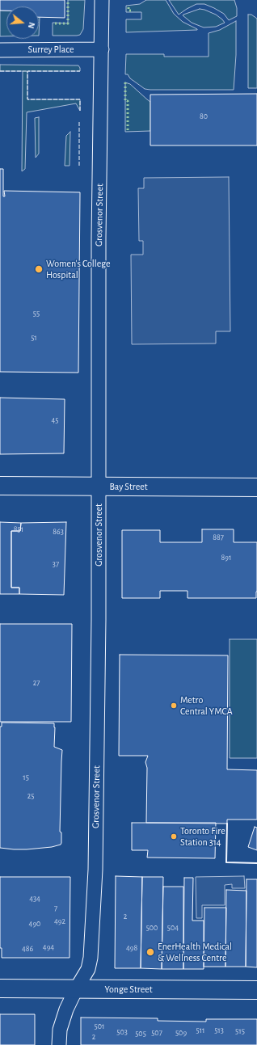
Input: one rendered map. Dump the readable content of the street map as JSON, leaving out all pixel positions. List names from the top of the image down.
{
  "streets": {
    "main road": ["Bay Street", "Yonge Street"],
    "street": ["Surrey Place", "Grosvenor Street"]
  },
  "crossings": [
    ["Surrey Place", "Grosvenor Street"],
    ["Grosvenor Street", "Bay Street"],
    ["Grosvenor Street", "Yonge Street"]
  ],
  "places": [
    "Women's College Hospital",
    "Metro Central YMCA",
    "Toronto Fire Station 314",
    "EnerHealth Medical & Wellness Centre"
  ],
  "house_numbers": [
    "80",
    "55",
    "51",
    "45",
    "851",
    "863",
    "887",
    "891",
    "37",
    "27",
    "15",
    "25",
    "434",
    "7",
    "2",
    "492",
    "490",
    "500",
    "504",
    "494",
    "498",
    "486",
    "501",
    "511",
    "513",
    "515",
    "503",
    "507",
    "509",
    "505",
    "2"
  ],
  "north": "right"
}
